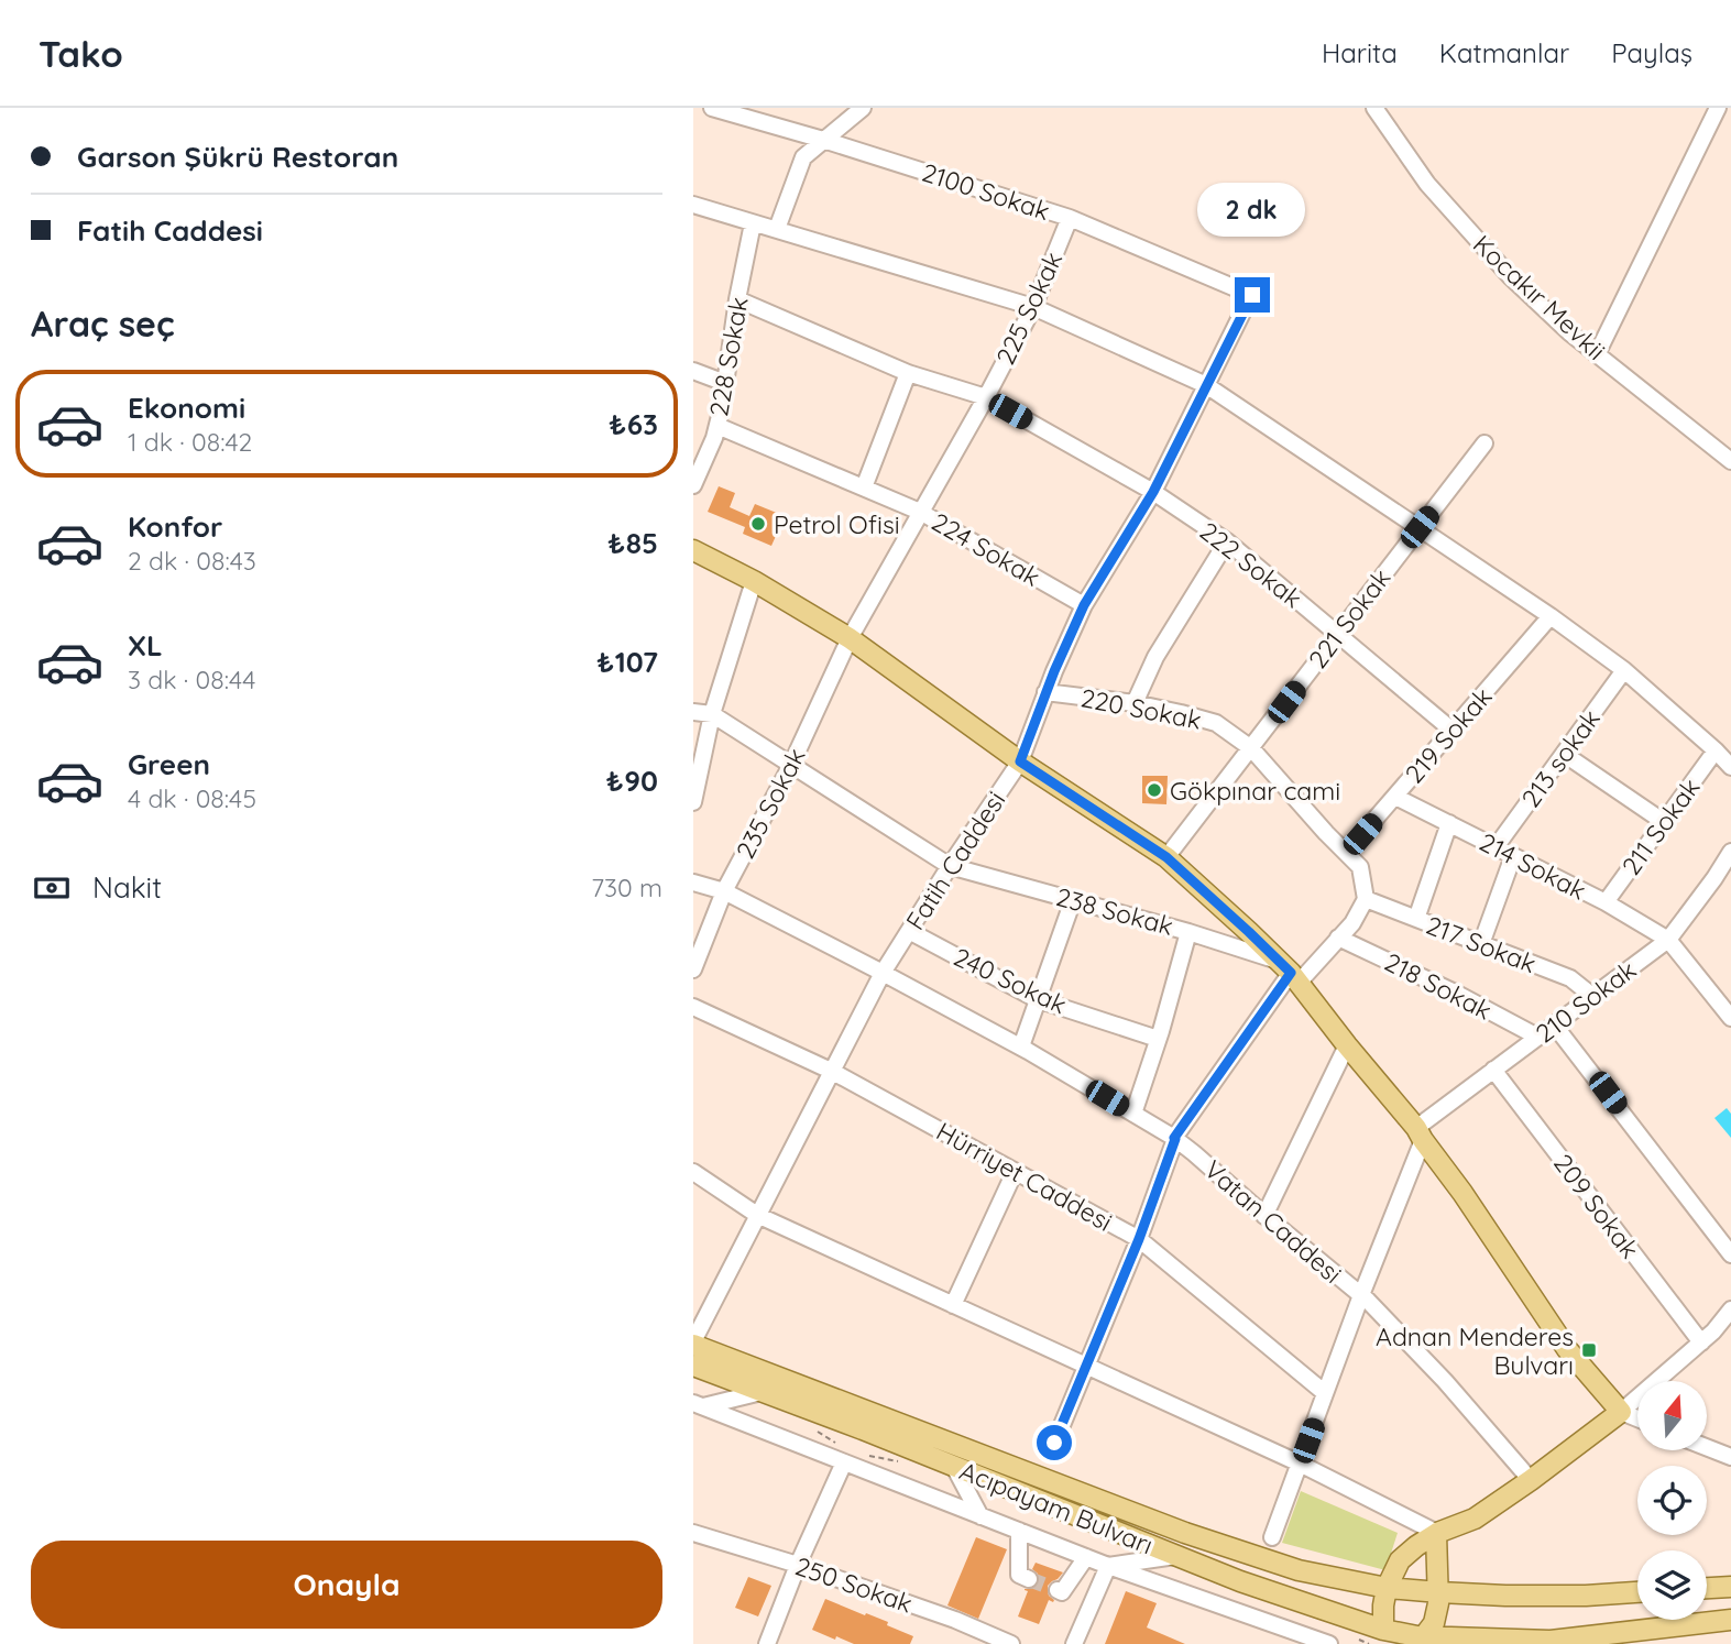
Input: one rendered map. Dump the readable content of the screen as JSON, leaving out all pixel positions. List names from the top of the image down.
{
  "streets": {
    "main road": ["Acıpayam Bulvarı"],
    "street": [
      "2100 Sokak",
      "Kocakır Mevkii",
      "225 Sokak",
      "228 Sokak",
      "224 Sokak",
      "222 Sokak",
      "221 Sokak",
      "220 Sokak",
      "219 Sokak",
      "213 sokak",
      "235 Sokak",
      "211 Sokak",
      "Fatih Caddesi",
      "214 Sokak",
      "238 Sokak",
      "217 Sokak",
      "240 Sokak",
      "218 Sokak",
      "210 Sokak",
      "Hürriyet Caddesi",
      "209 Sokak",
      "Vatan Caddesi",
      "250 Sokak"
    ]
  },
  "crossings": [
    ["2100 Sokak", "225 Sokak"],
    ["2100 Sokak", "Fatih Caddesi"],
    ["225 Sokak", "224 Sokak"],
    ["225 Sokak", "222 Sokak"],
    ["225 Sokak", "235 Sokak"],
    ["228 Sokak", "224 Sokak"],
    ["224 Sokak", "Fatih Caddesi"],
    ["222 Sokak", "221 Sokak"],
    ["222 Sokak", "219 Sokak"],
    ["222 Sokak", "Fatih Caddesi"],
    ["221 Sokak", "220 Sokak"],
    ["220 Sokak", "219 Sokak"],
    ["220 Sokak", "Fatih Caddesi"],
    ["220 Sokak", "217 Sokak"],
    ["219 Sokak", "214 Sokak"],
    ["213 sokak", "214 Sokak"],
    ["235 Sokak", "238 Sokak"],
    ["235 Sokak", "Vatan Caddesi"],
    ["211 Sokak", "214 Sokak"],
    ["Fatih Caddesi", "238 Sokak"],
    ["Fatih Caddesi", "240 Sokak"],
    ["Fatih Caddesi", "Hürriyet Caddesi"],
    ["Fatih Caddesi", "Vatan Caddesi"],
    ["Fatih Caddesi", "Acıpayam Bulvarı"],
    ["214 Sokak", "210 Sokak"],
    ["217 Sokak", "210 Sokak"],
    ["218 Sokak", "210 Sokak"],
    ["210 Sokak", "209 Sokak"]
  ],
  "places": {
    "other": ["Petrol Ofisi", "Gökpınar cami"],
    "transit": ["Adnan Menderes Bulvarı"]
  },
  "north": "top",
  "page": {
    "header": "Tako",
    "nav": ["Harita", "Katmanlar", "Paylaş"],
    "banner": ["Garson Şükrü Restoran", "Fatih Caddesi"],
    "bubble": "2 dk",
    "heading": "Araç seç",
    "list": [
      {
        "name": "Ekonomi",
        "note": "1 dk · 08:42",
        "value": "₺63"
      },
      {
        "name": "Konfor",
        "note": "2 dk · 08:43",
        "value": "₺85"
      },
      {
        "name": "XL",
        "note": "3 dk · 08:44",
        "value": "₺107"
      },
      {
        "name": "Green",
        "note": "4 dk · 08:45",
        "value": "₺90"
      }
    ],
    "pay": ["Nakit", "730 m"],
    "buttons": "Onayla"
  }
}
